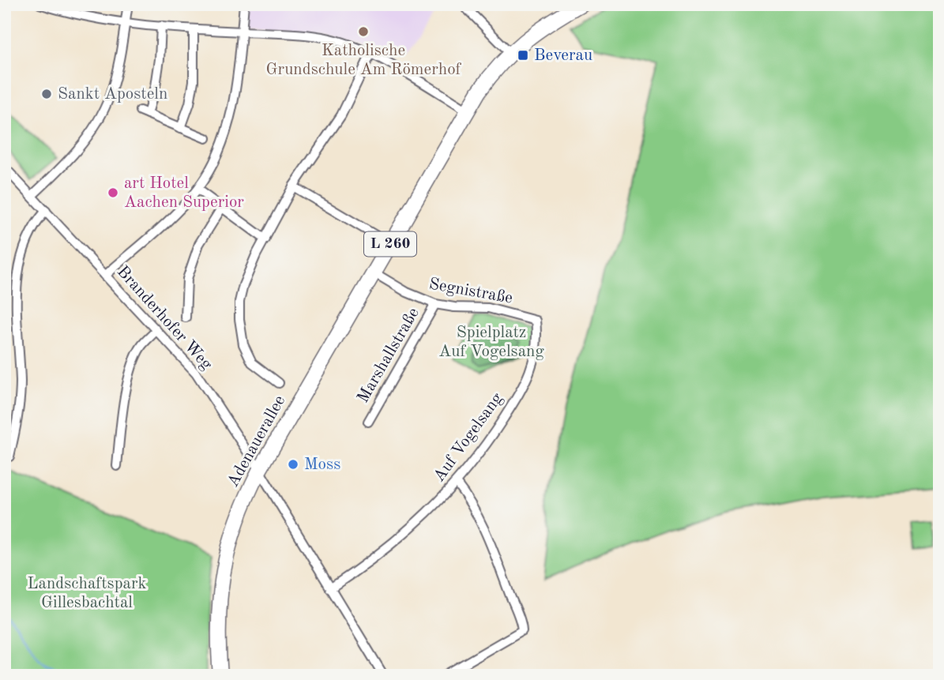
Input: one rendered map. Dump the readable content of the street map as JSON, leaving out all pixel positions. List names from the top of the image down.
{
  "streets": {
    "main road": ["L 260", "Adenauerallee"],
    "street": [
      "Segnistraße",
      "Branderhofer Weg",
      "Marshallstraße",
      "Auf Vogelsang"
    ]
  },
  "crossings": [
    ["Segnistraße", "Marshallstraße"],
    ["Segnistraße", "Auf Vogelsang"],
    ["Segnistraße", "Adenauerallee"],
    ["Branderhofer Weg", "Auf Vogelsang"],
    ["Branderhofer Weg", "Adenauerallee"]
  ],
  "parks": ["Spielplatz Auf Vogelsang", "Landschaftspark Gillesbachtal"],
  "places": {
    "other": [
      "Katholische Grundschule Am Römerhof",
      "Sankt Aposteln",
      "art Hotel Aachen Superior",
      "Moss"
    ],
    "transit": ["Beverau"]
  }
}
